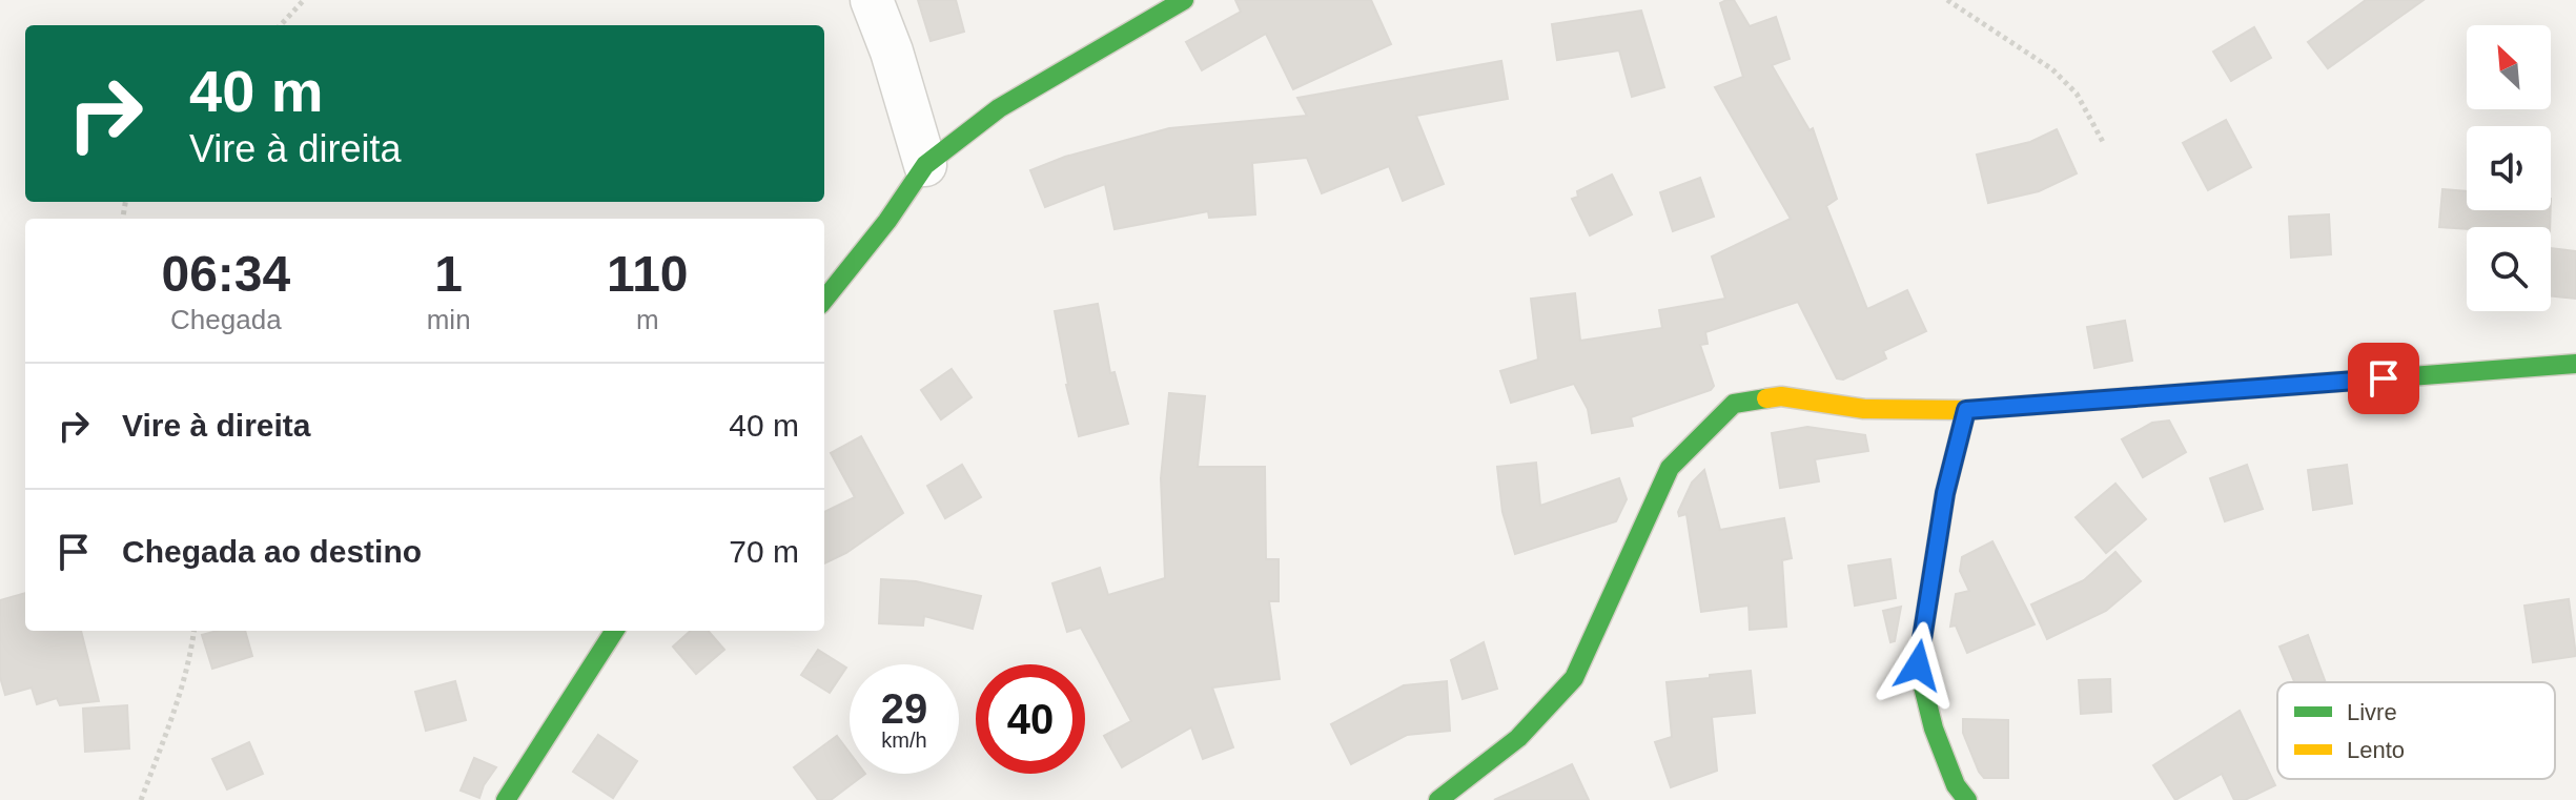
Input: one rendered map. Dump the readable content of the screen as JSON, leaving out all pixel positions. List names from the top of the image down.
{
  "legend": ["Livre", "Lento"],
  "north": "top left",
  "page": {
    "turn": ["40 m", "Vire à direita"],
    "eta": [
      "06:34",
      "Chegada",
      "1",
      "min",
      "110",
      "m"
    ],
    "list": [
      {
        "name": "Vire à direita",
        "value": "40 m"
      },
      {
        "name": "Chegada ao destino",
        "value": "70 m"
      }
    ],
    "speed": "29 km/h",
    "limit": "40"
  }
}
